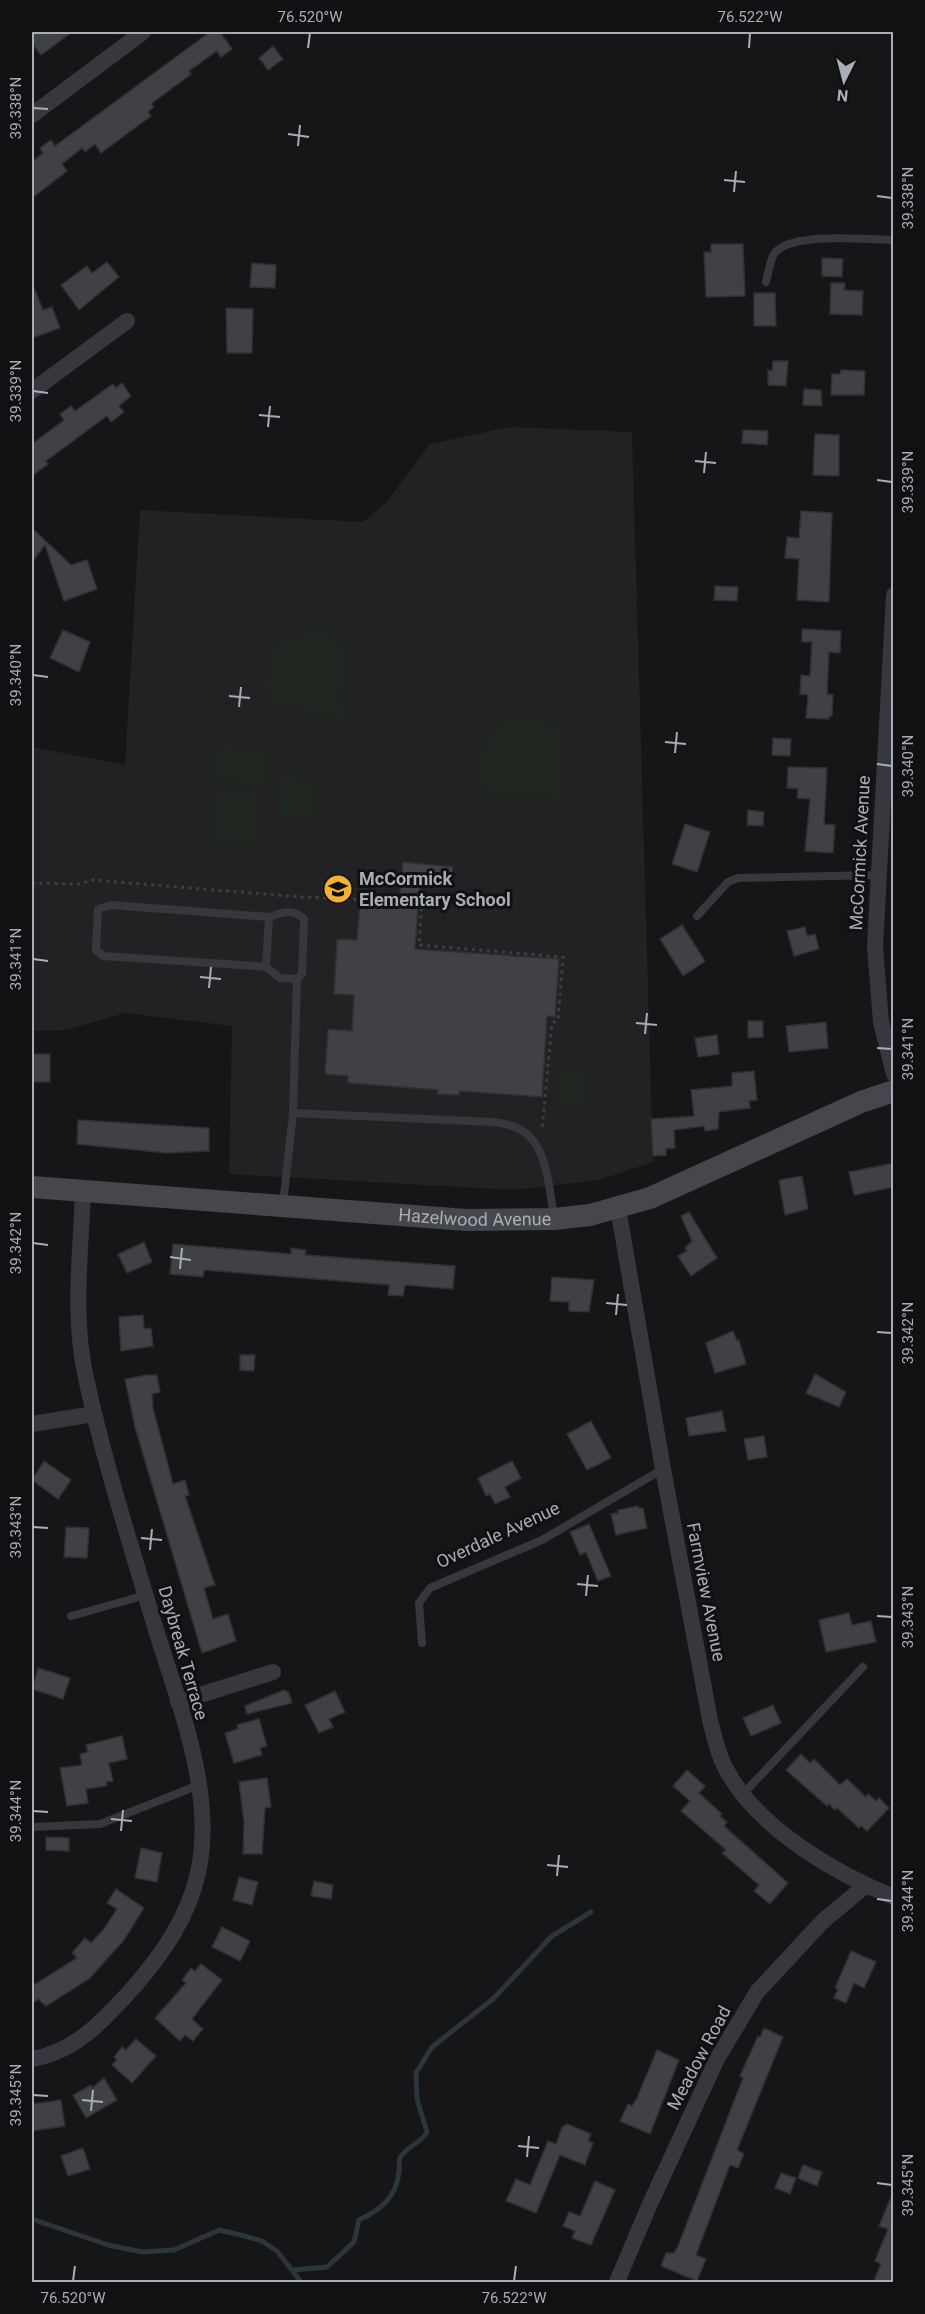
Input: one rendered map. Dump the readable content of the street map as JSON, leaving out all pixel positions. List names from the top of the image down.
{
  "streets": {
    "street": [
      "McCormick Avenue",
      "Hazelwood Avenue",
      "Farmview Avenue",
      "Daybreak Terrace",
      "Meadow Road"
    ],
    "lane": ["Overdale Avenue"]
  },
  "crossings": [
    ["Hazelwood Avenue", "Farmview Avenue"],
    ["Hazelwood Avenue", "Daybreak Terrace"],
    ["Overdale Avenue", "Farmview Avenue"],
    ["Farmview Avenue", "Meadow Road"]
  ],
  "places": {
    "school or university": ["McCormick Elementary School"]
  },
  "north": "bottom",
  "coordinates": [
    "76.520°W",
    "76.522°W",
    "39.338°N",
    "39.339°N",
    "39.340°N",
    "39.341°N",
    "39.342°N",
    "39.343°N",
    "39.344°N",
    "39.345°N"
  ]
}
